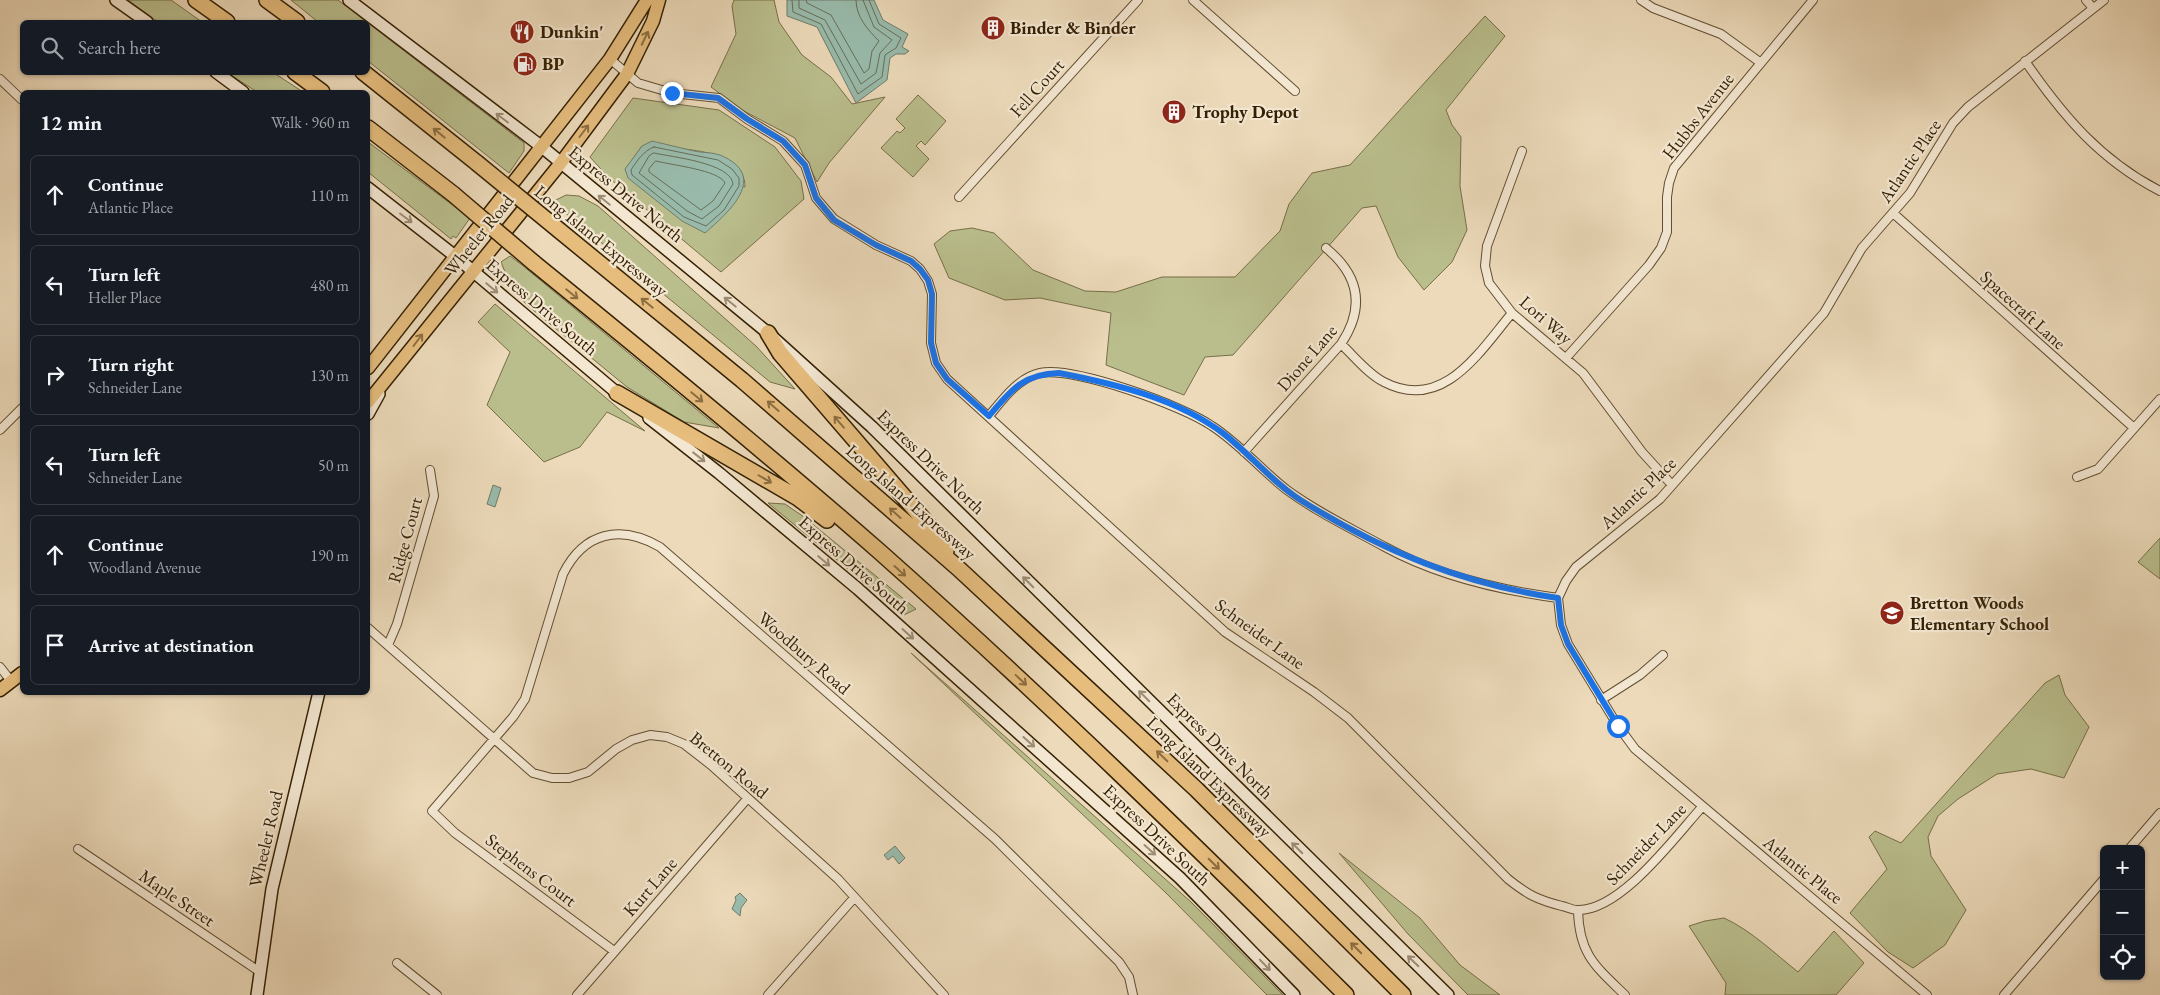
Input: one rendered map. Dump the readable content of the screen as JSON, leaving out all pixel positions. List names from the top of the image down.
{
  "streets": {
    "highway": ["Long Island Expressway"],
    "main road": ["Express Drive North", "Wheeler Road", "Express Drive South"],
    "street": [
      "Fell Court",
      "Hubbs Avenue",
      "Atlantic Place",
      "Spacecraft Lane",
      "Lori Way",
      "Dione Lane",
      "Ridge Court",
      "Schneider Lane",
      "Woodbury Road",
      "Bretton Road",
      "Stephens Court",
      "Kurt Lane",
      "Maple Street"
    ]
  },
  "crossings": [
    ["Hubbs Avenue", "Lori Way"],
    ["Atlantic Place", "Spacecraft Lane"],
    ["Atlantic Place", "Lori Way"],
    ["Atlantic Place", "Schneider Lane"],
    ["Express Drive North", "Wheeler Road"],
    ["Wheeler Road", "Express Drive South"],
    ["Wheeler Road", "Schneider Lane"],
    ["Wheeler Road", "Maple Street"],
    ["Ridge Court", "Bretton Road"],
    ["Woodbury Road", "Bretton Road"],
    ["Woodbury Road", "Stephens Court"],
    ["Bretton Road", "Kurt Lane"],
    ["Stephens Court", "Kurt Lane"]
  ],
  "one_way": ["Express Drive North", "Express Drive South"],
  "places": {
    "building": ["Binder & Binder", "Trophy Depot"],
    "restaurant": ["Dunkin'"],
    "fuel station": ["BP"],
    "school or university": ["Bretton Woods Elementary School"]
  },
  "page": {
    "search": "Search here",
    "heading": ["12 min", "Walk · 960 m"],
    "list": [
      ["Continue", "Atlantic Place", "110 m"],
      ["Turn left", "Heller Place", "480 m"],
      ["Turn right", "Schneider Lane", "130 m"],
      ["Turn left", "Schneider Lane", "50 m"],
      ["Continue", "Woodland Avenue", "190 m"],
      "Arrive at destination"
    ],
    "map_buttons": ["+", "−"]
  }
}
